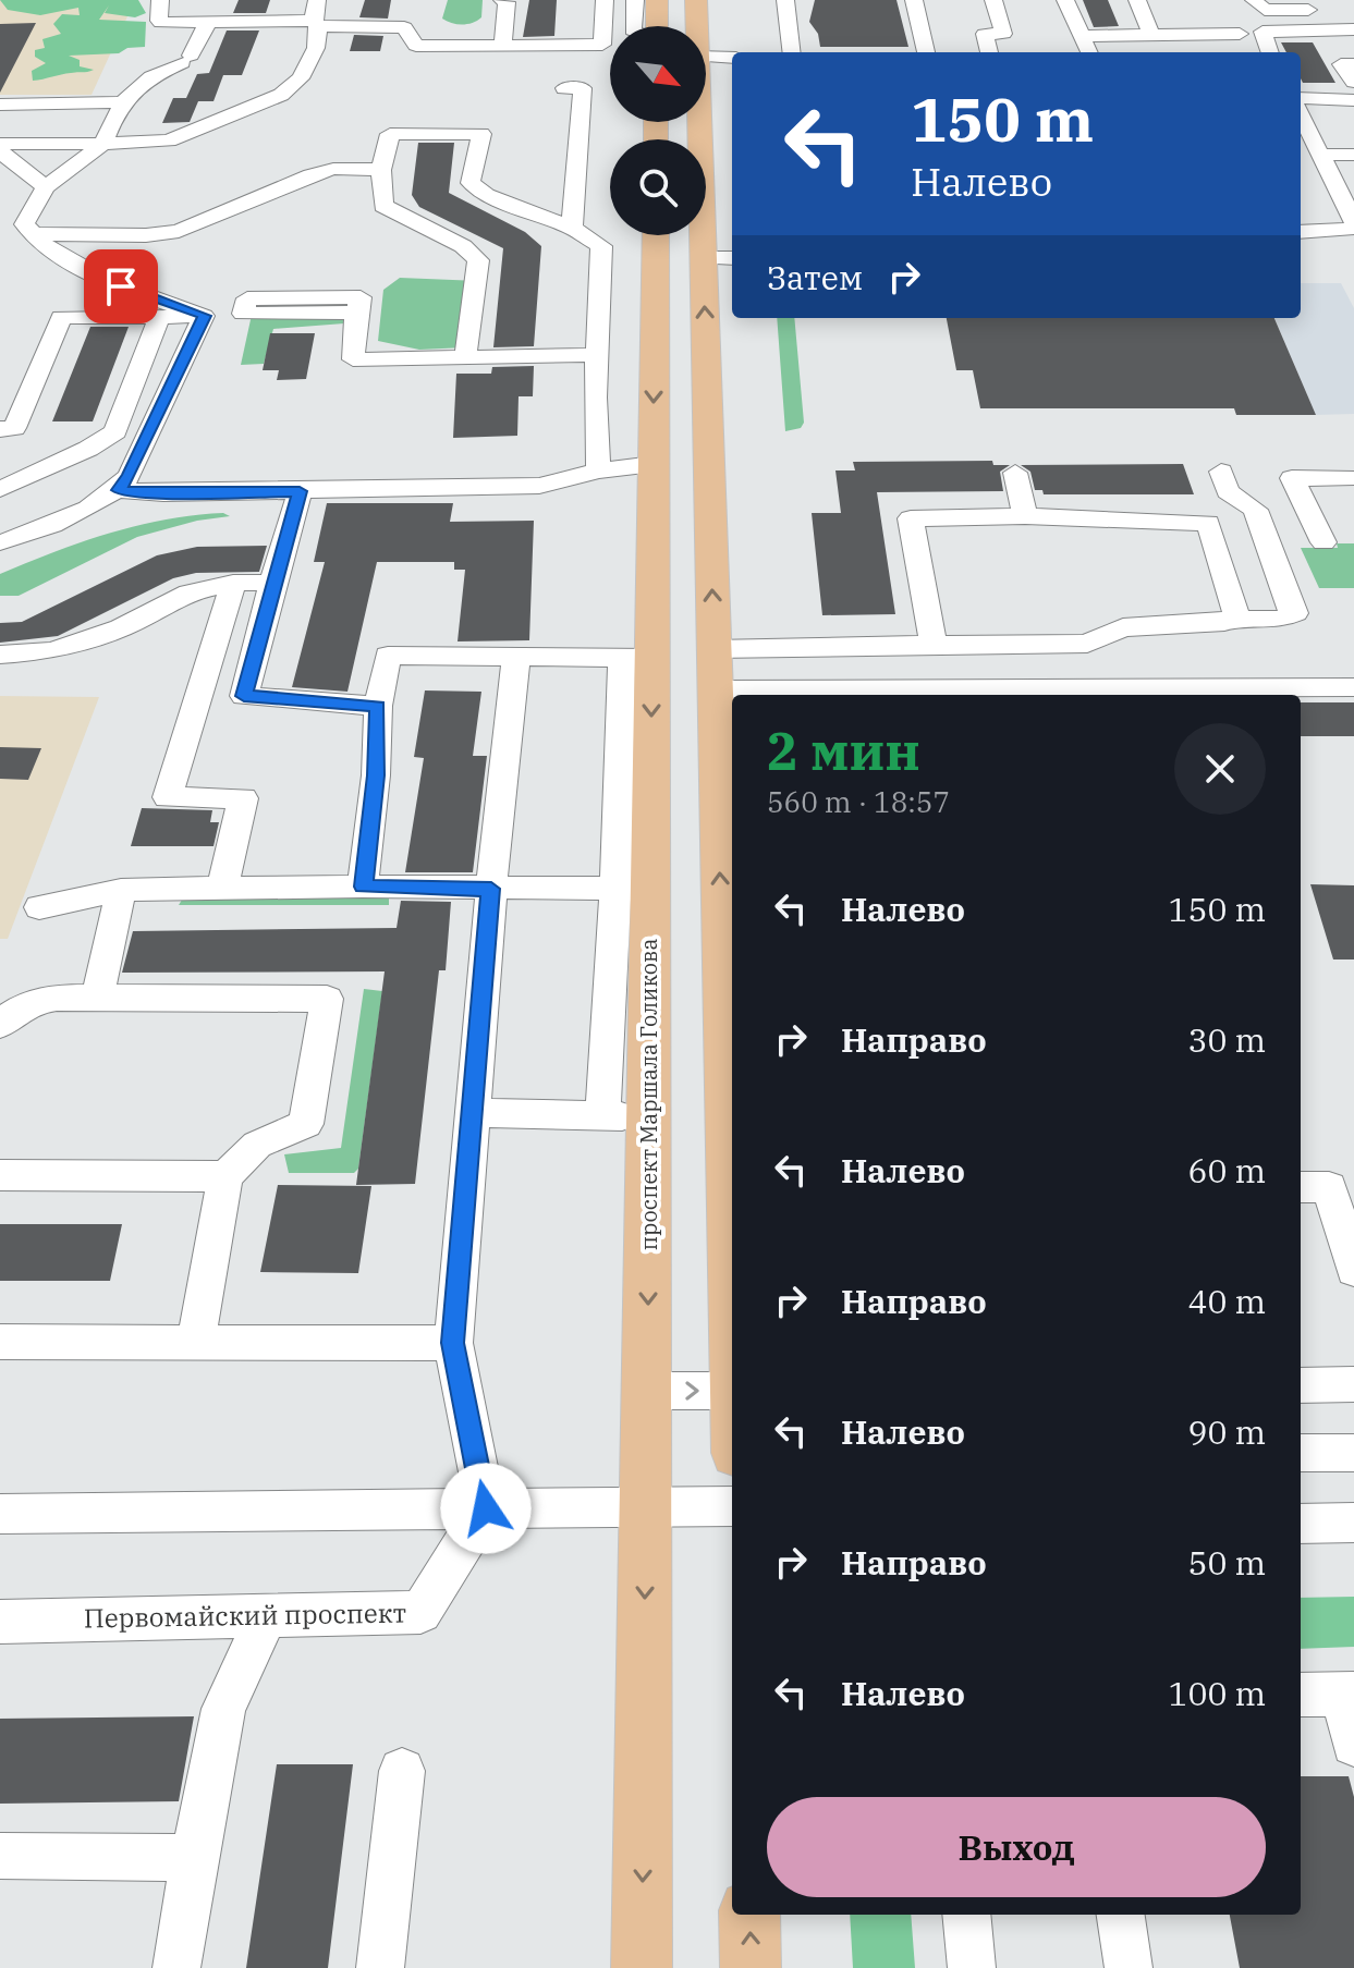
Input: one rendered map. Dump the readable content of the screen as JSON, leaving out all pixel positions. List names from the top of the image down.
{
  "streets": {
    "main road": ["проспект Маршала Голикова"],
    "street": ["Первомайский проспект"]
  },
  "north": "bottom right",
  "page": {
    "turn": ["150 m", "Налево"],
    "then": "Затем",
    "heading": ["2 мин", "560 m · 18:57"],
    "list": [
      {
        "name": "Налево",
        "value": "150 m"
      },
      {
        "name": "Направо",
        "value": "30 m"
      },
      {
        "name": "Налево",
        "value": "60 m"
      },
      {
        "name": "Направо",
        "value": "40 m"
      },
      {
        "name": "Налево",
        "value": "90 m"
      },
      {
        "name": "Направо",
        "value": "50 m"
      },
      {
        "name": "Налево",
        "value": "100 m"
      }
    ],
    "buttons": "Выход"
  }
}
